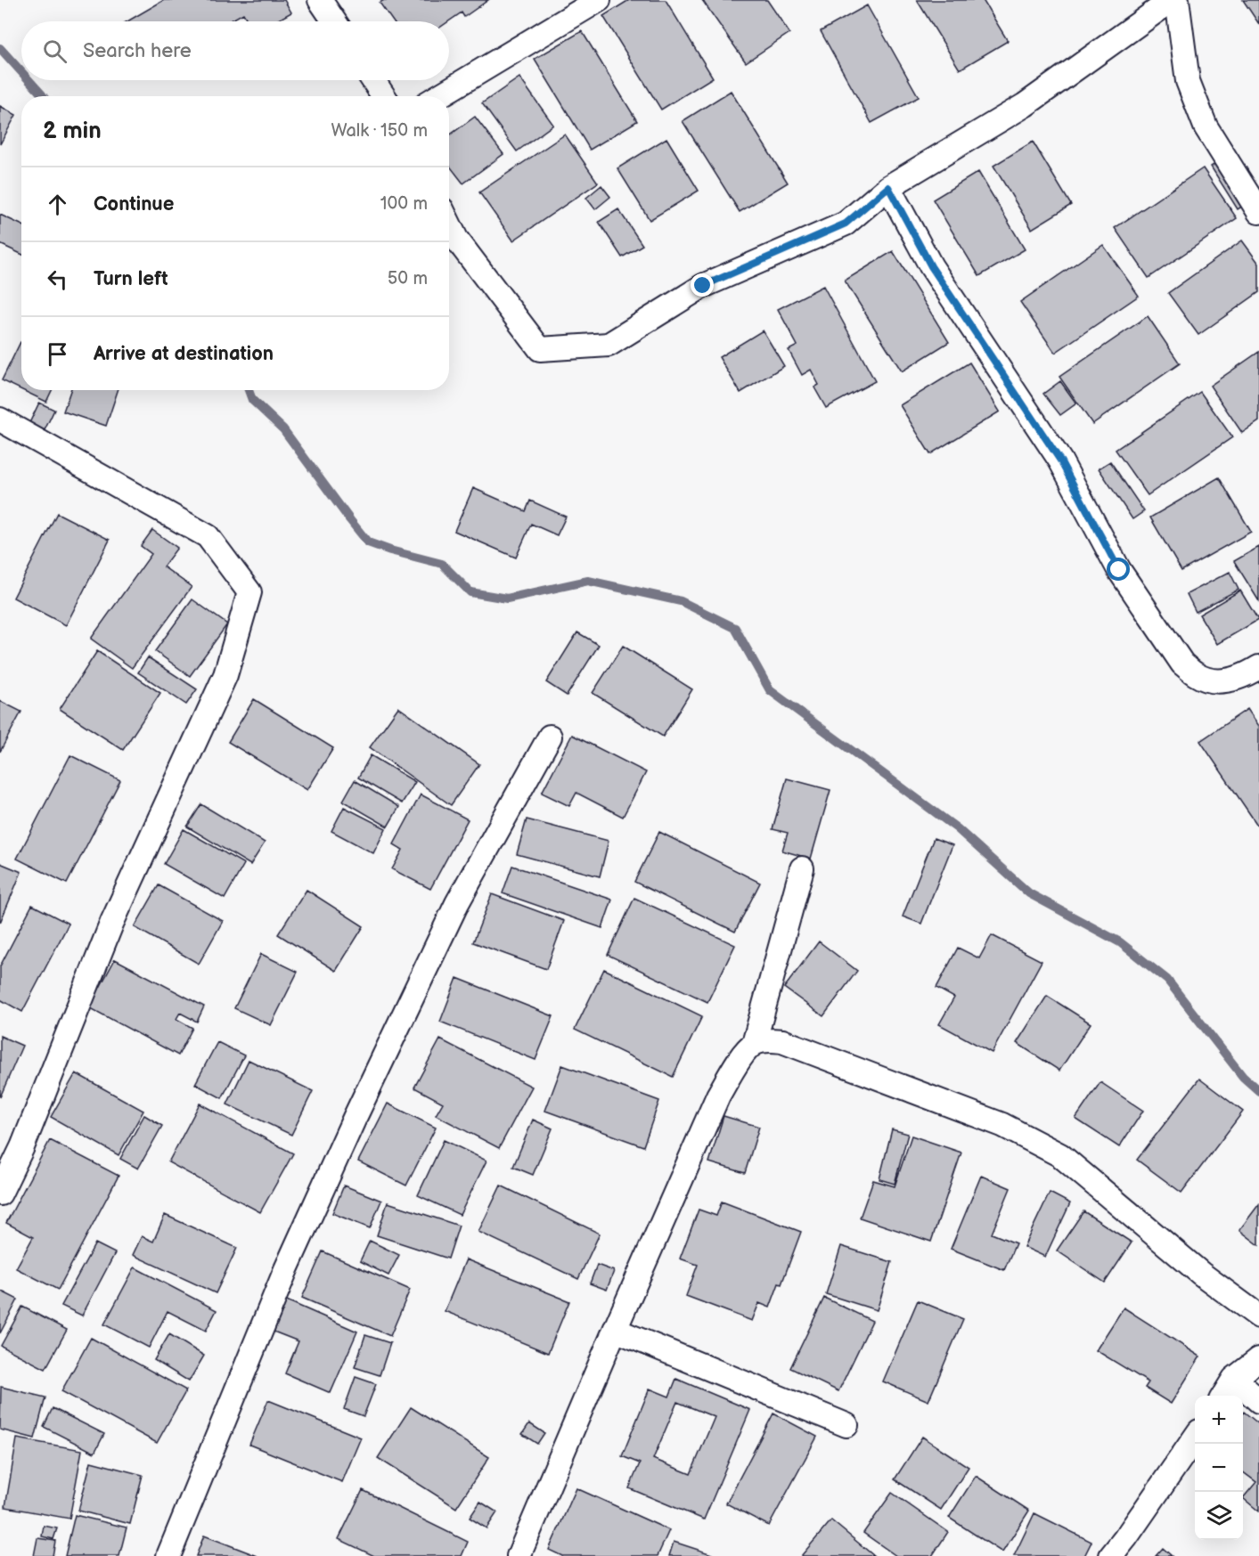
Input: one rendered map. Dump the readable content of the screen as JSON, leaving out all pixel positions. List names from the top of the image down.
{
  "page": {
    "search": "Search here",
    "heading": ["2 min", "Walk · 150 m"],
    "list": [
      ["Continue", "100 m"],
      ["Turn left", "50 m"],
      "Arrive at destination"
    ],
    "map_buttons": ["+", "−"]
  }
}
